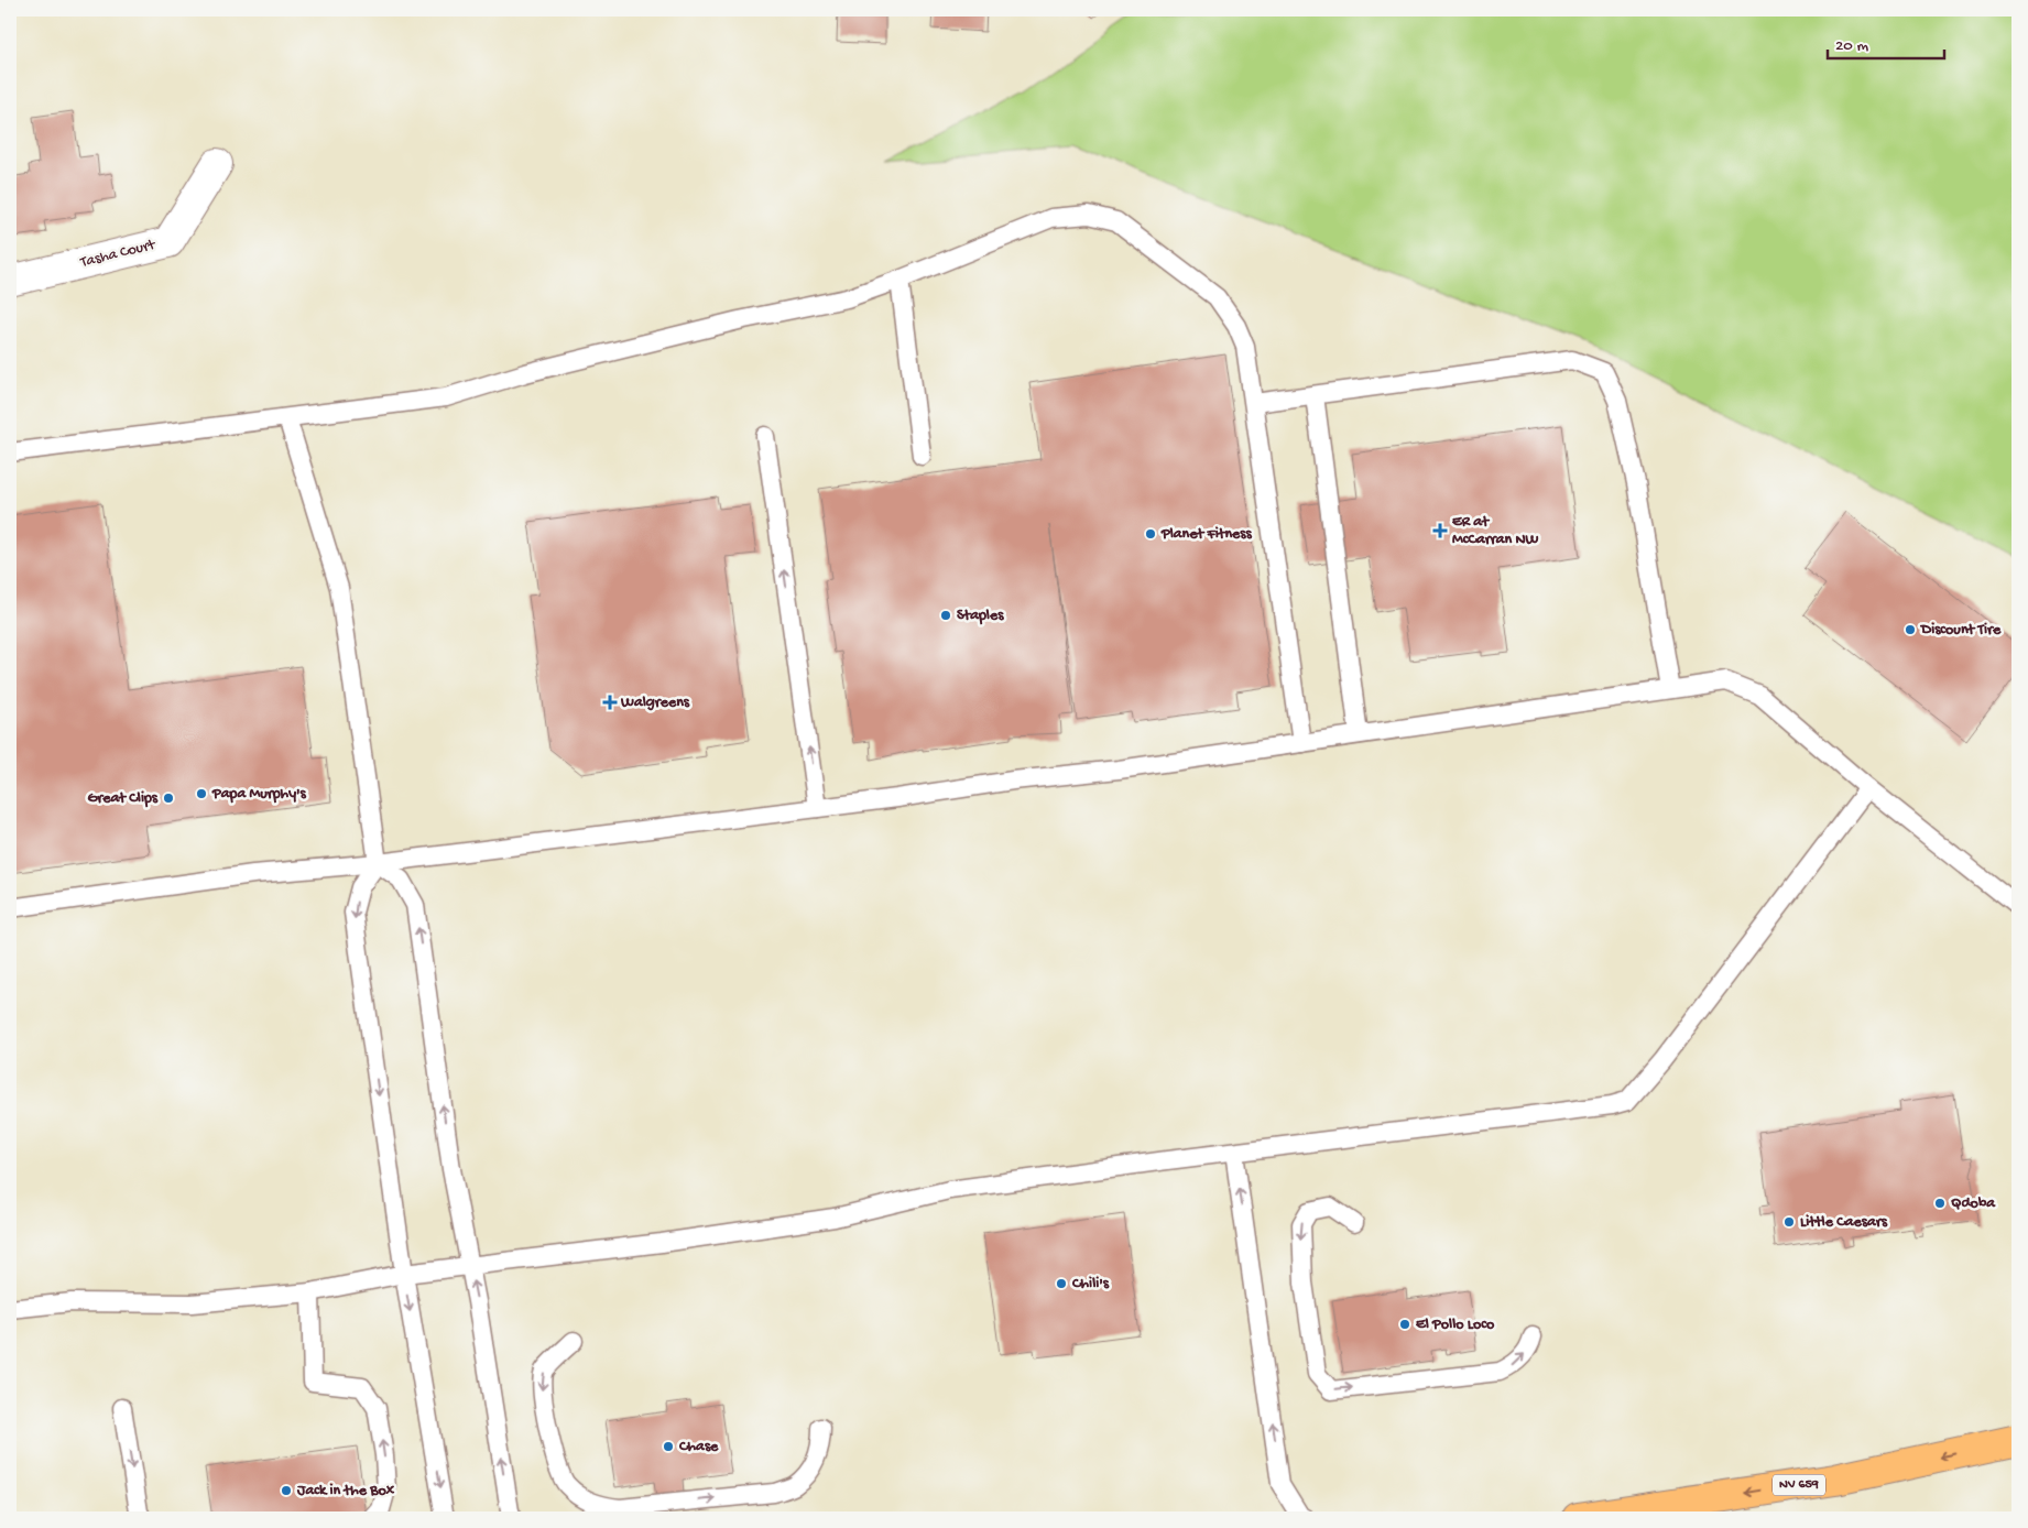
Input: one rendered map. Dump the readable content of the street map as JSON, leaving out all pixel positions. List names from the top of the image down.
{
  "streets": {
    "main road": ["NV 659"],
    "street": ["Tasha Court"]
  },
  "places": {
    "health": ["ER at McCarran NW", "Walgreens"],
    "other": [
      "Planet Fitness",
      "Staples",
      "Discount Tire",
      "Papa Murphy's",
      "Great Clips",
      "Qdoba",
      "Little Caesars",
      "Chili's",
      "El Pollo Loco",
      "Chase",
      "Jack in the Box"
    ]
  },
  "scale_bar": "20 m"
}
